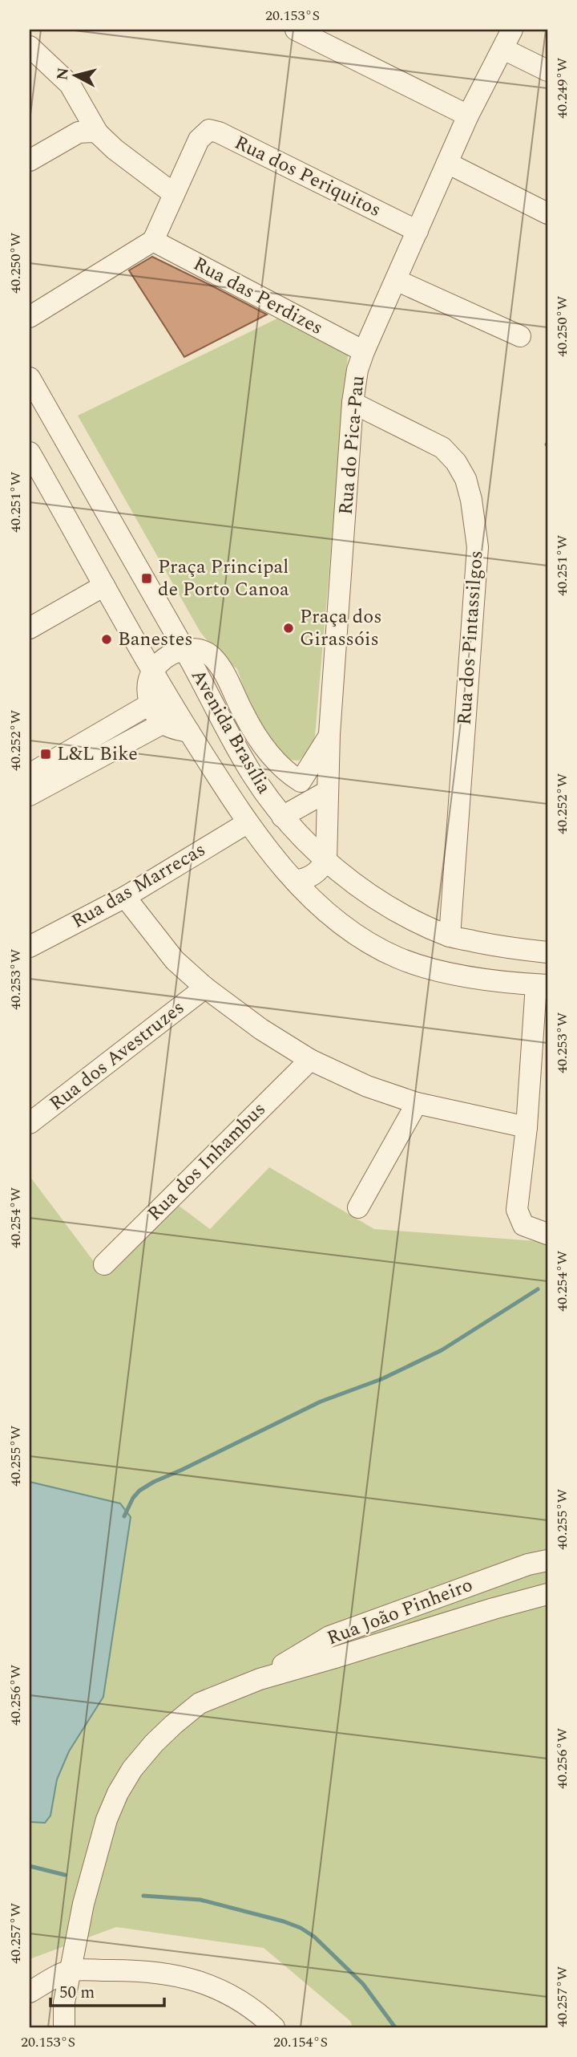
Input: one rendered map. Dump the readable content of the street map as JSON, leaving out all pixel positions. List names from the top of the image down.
{
  "streets": {
    "street": [
      "Rua dos Periquitos",
      "Rua das Perdizes",
      "Rua do Pica-Pau",
      "Rua dos Pintassilgos",
      "Avenida Brasília",
      "Rua das Marrecas",
      "Rua dos Avestruzes",
      "Rua dos Inhambus",
      "Rua João Pinheiro"
    ]
  },
  "crossings": [
    ["Rua dos Periquitos", "Rua do Pica-Pau"],
    ["Rua das Perdizes", "Rua do Pica-Pau"],
    ["Rua do Pica-Pau", "Rua dos Pintassilgos"],
    ["Rua do Pica-Pau", "Avenida Brasília"],
    ["Rua dos Pintassilgos", "Avenida Brasília"],
    ["Avenida Brasília", "Rua das Marrecas"]
  ],
  "places": {
    "transit": ["Praça Principal de Porto Canoa", "L&L Bike"],
    "other": ["Praça dos Girassóis", "Banestes"]
  },
  "scale_bar": "50 m",
  "north": "left",
  "coordinates": [
    "20.153°S",
    "40.249°W",
    "40.250°W",
    "40.251°W",
    "40.252°W",
    "40.253°W",
    "40.254°W",
    "40.255°W",
    "40.256°W",
    "40.257°W",
    "20.154°S"
  ]
}
